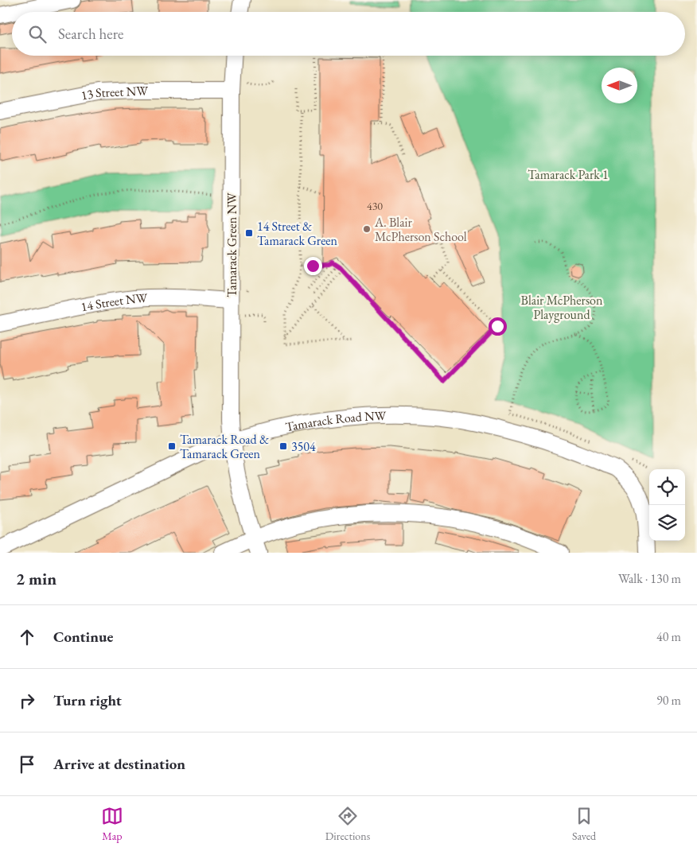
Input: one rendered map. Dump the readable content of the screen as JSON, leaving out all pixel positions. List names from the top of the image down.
{
  "streets": {
    "street": [
      "13 Street NW",
      "Tamarack Green NW",
      "14 Street NW",
      "Tamarack Road NW"
    ]
  },
  "crossings": [
    ["13 Street NW", "Tamarack Green NW"],
    ["Tamarack Green NW", "14 Street NW"],
    ["Tamarack Green NW", "Tamarack Road NW"]
  ],
  "parks": ["Tamarack Park 1", "Blair McPherson Playground"],
  "places": {
    "other": ["A. Blair McPherson School"],
    "transit": ["14 Street & Tamarack Green", "Tamarack Road & Tamarack Green", "3504"]
  },
  "house_numbers": ["430"],
  "north": "left",
  "page": {
    "search": "Search here",
    "heading": ["2 min", "Walk · 130 m"],
    "list": [
      ["Continue", "40 m"],
      ["Turn right", "90 m"],
      "Arrive at destination"
    ],
    "nav": ["Map", "Directions", "Saved"]
  }
}
